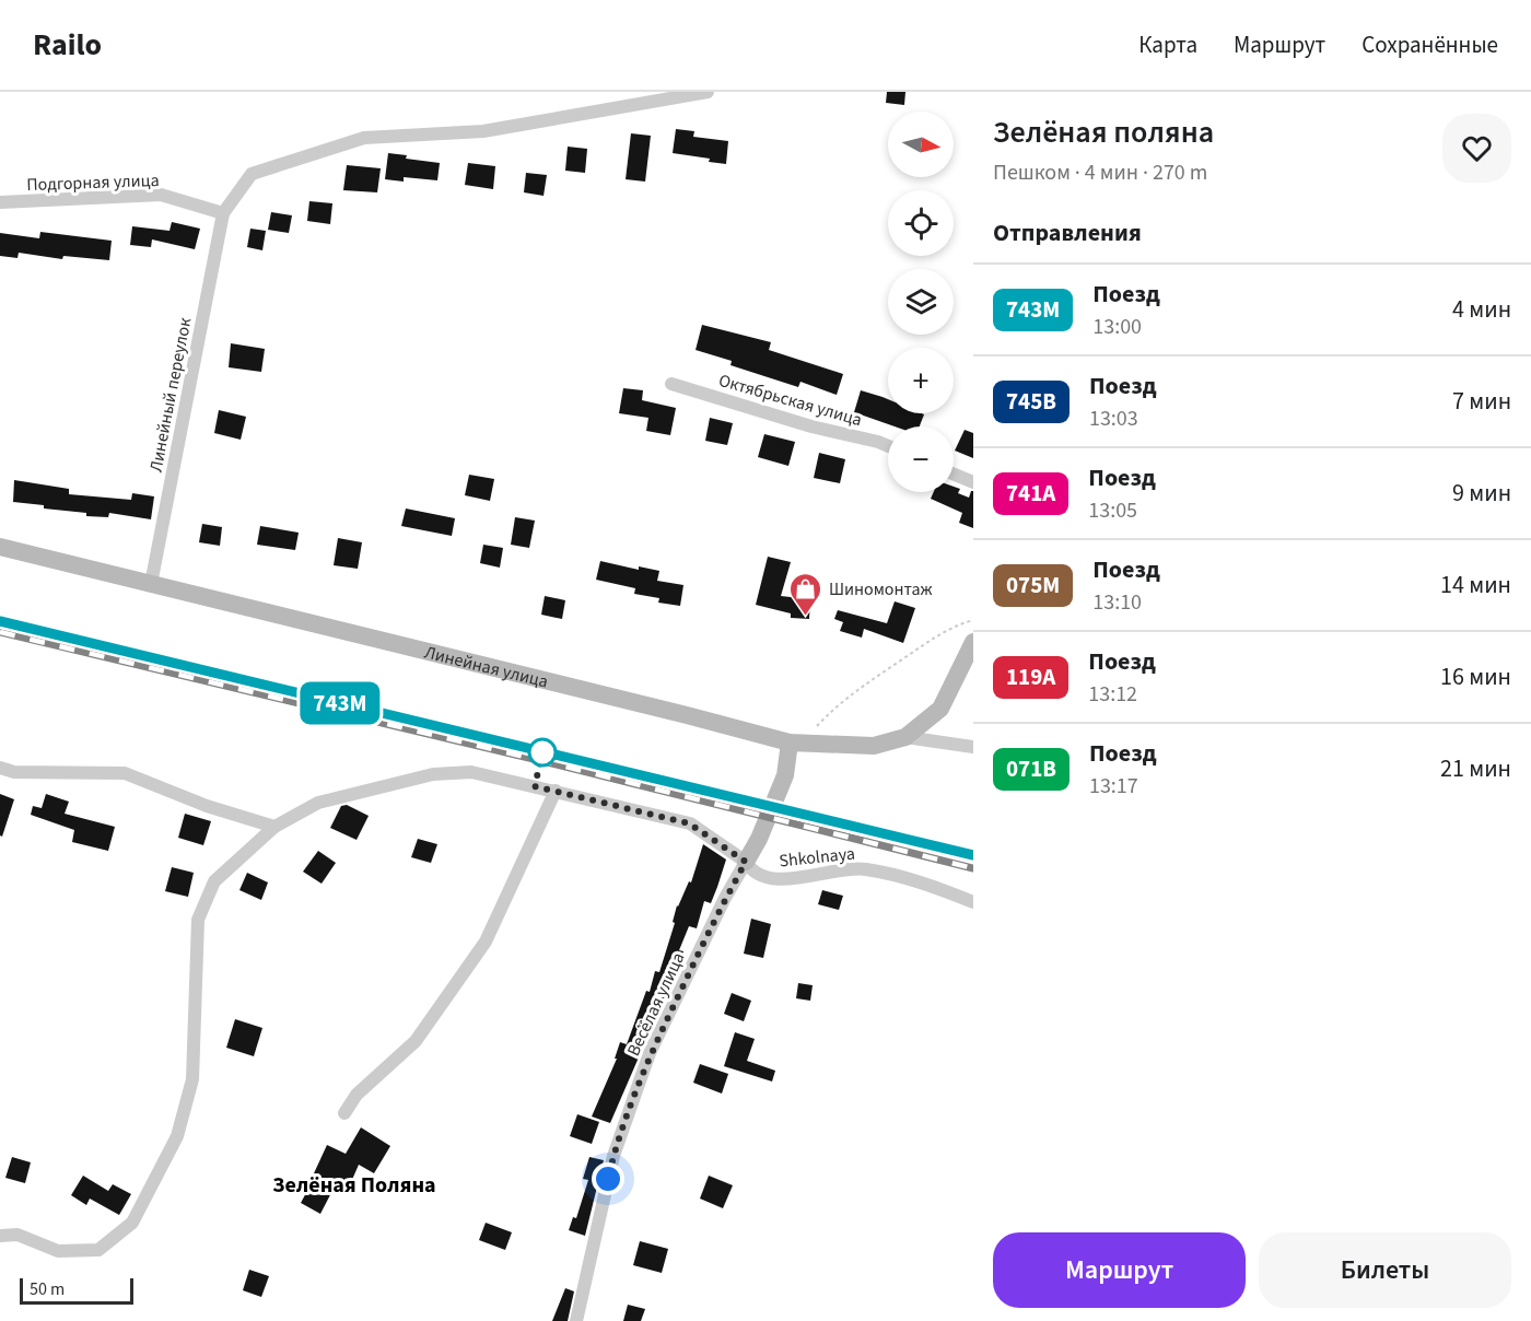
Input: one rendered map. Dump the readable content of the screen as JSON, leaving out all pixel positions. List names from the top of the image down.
{
  "streets": {
    "street": [
      "Подгорная улица",
      "Линейный переулок",
      "Октябрьская улица",
      "Линейная улица",
      "Shkolnaya",
      "Весёлая улица"
    ]
  },
  "crossings": [
    ["Подгорная улица", "Линейный переулок"],
    ["Линейный переулок", "Линейная улица"],
    ["Shkolnaya", "Весёлая улица"]
  ],
  "districts": ["Зелёная Поляна"],
  "places": {
    "shop": ["Шиномонтаж"]
  },
  "scale_bar": "50 m",
  "north": "right",
  "page": {
    "header": "Railo",
    "nav": ["Карта", "Маршрут", "Сохранённые"],
    "on_map": "743М",
    "heading": [
      ["Зелёная поляна", "Пешком · 4 мин · 270 m"],
      "Отправления"
    ],
    "map_buttons": ["+", "−"],
    "list": [
      {
        "mark": "743М",
        "name": "Поезд",
        "note": "13:00",
        "value": "4 мин"
      },
      {
        "mark": "745В",
        "name": "Поезд",
        "note": "13:03",
        "value": "7 мин"
      },
      {
        "mark": "741А",
        "name": "Поезд",
        "note": "13:05",
        "value": "9 мин"
      },
      {
        "mark": "075М",
        "name": "Поезд",
        "note": "13:10",
        "value": "14 мин"
      },
      {
        "mark": "119А",
        "name": "Поезд",
        "note": "13:12",
        "value": "16 мин"
      },
      {
        "mark": "071В",
        "name": "Поезд",
        "note": "13:17",
        "value": "21 мин"
      }
    ],
    "buttons": ["Маршрут", "Билеты"],
    "scale": "50 m"
  }
}
